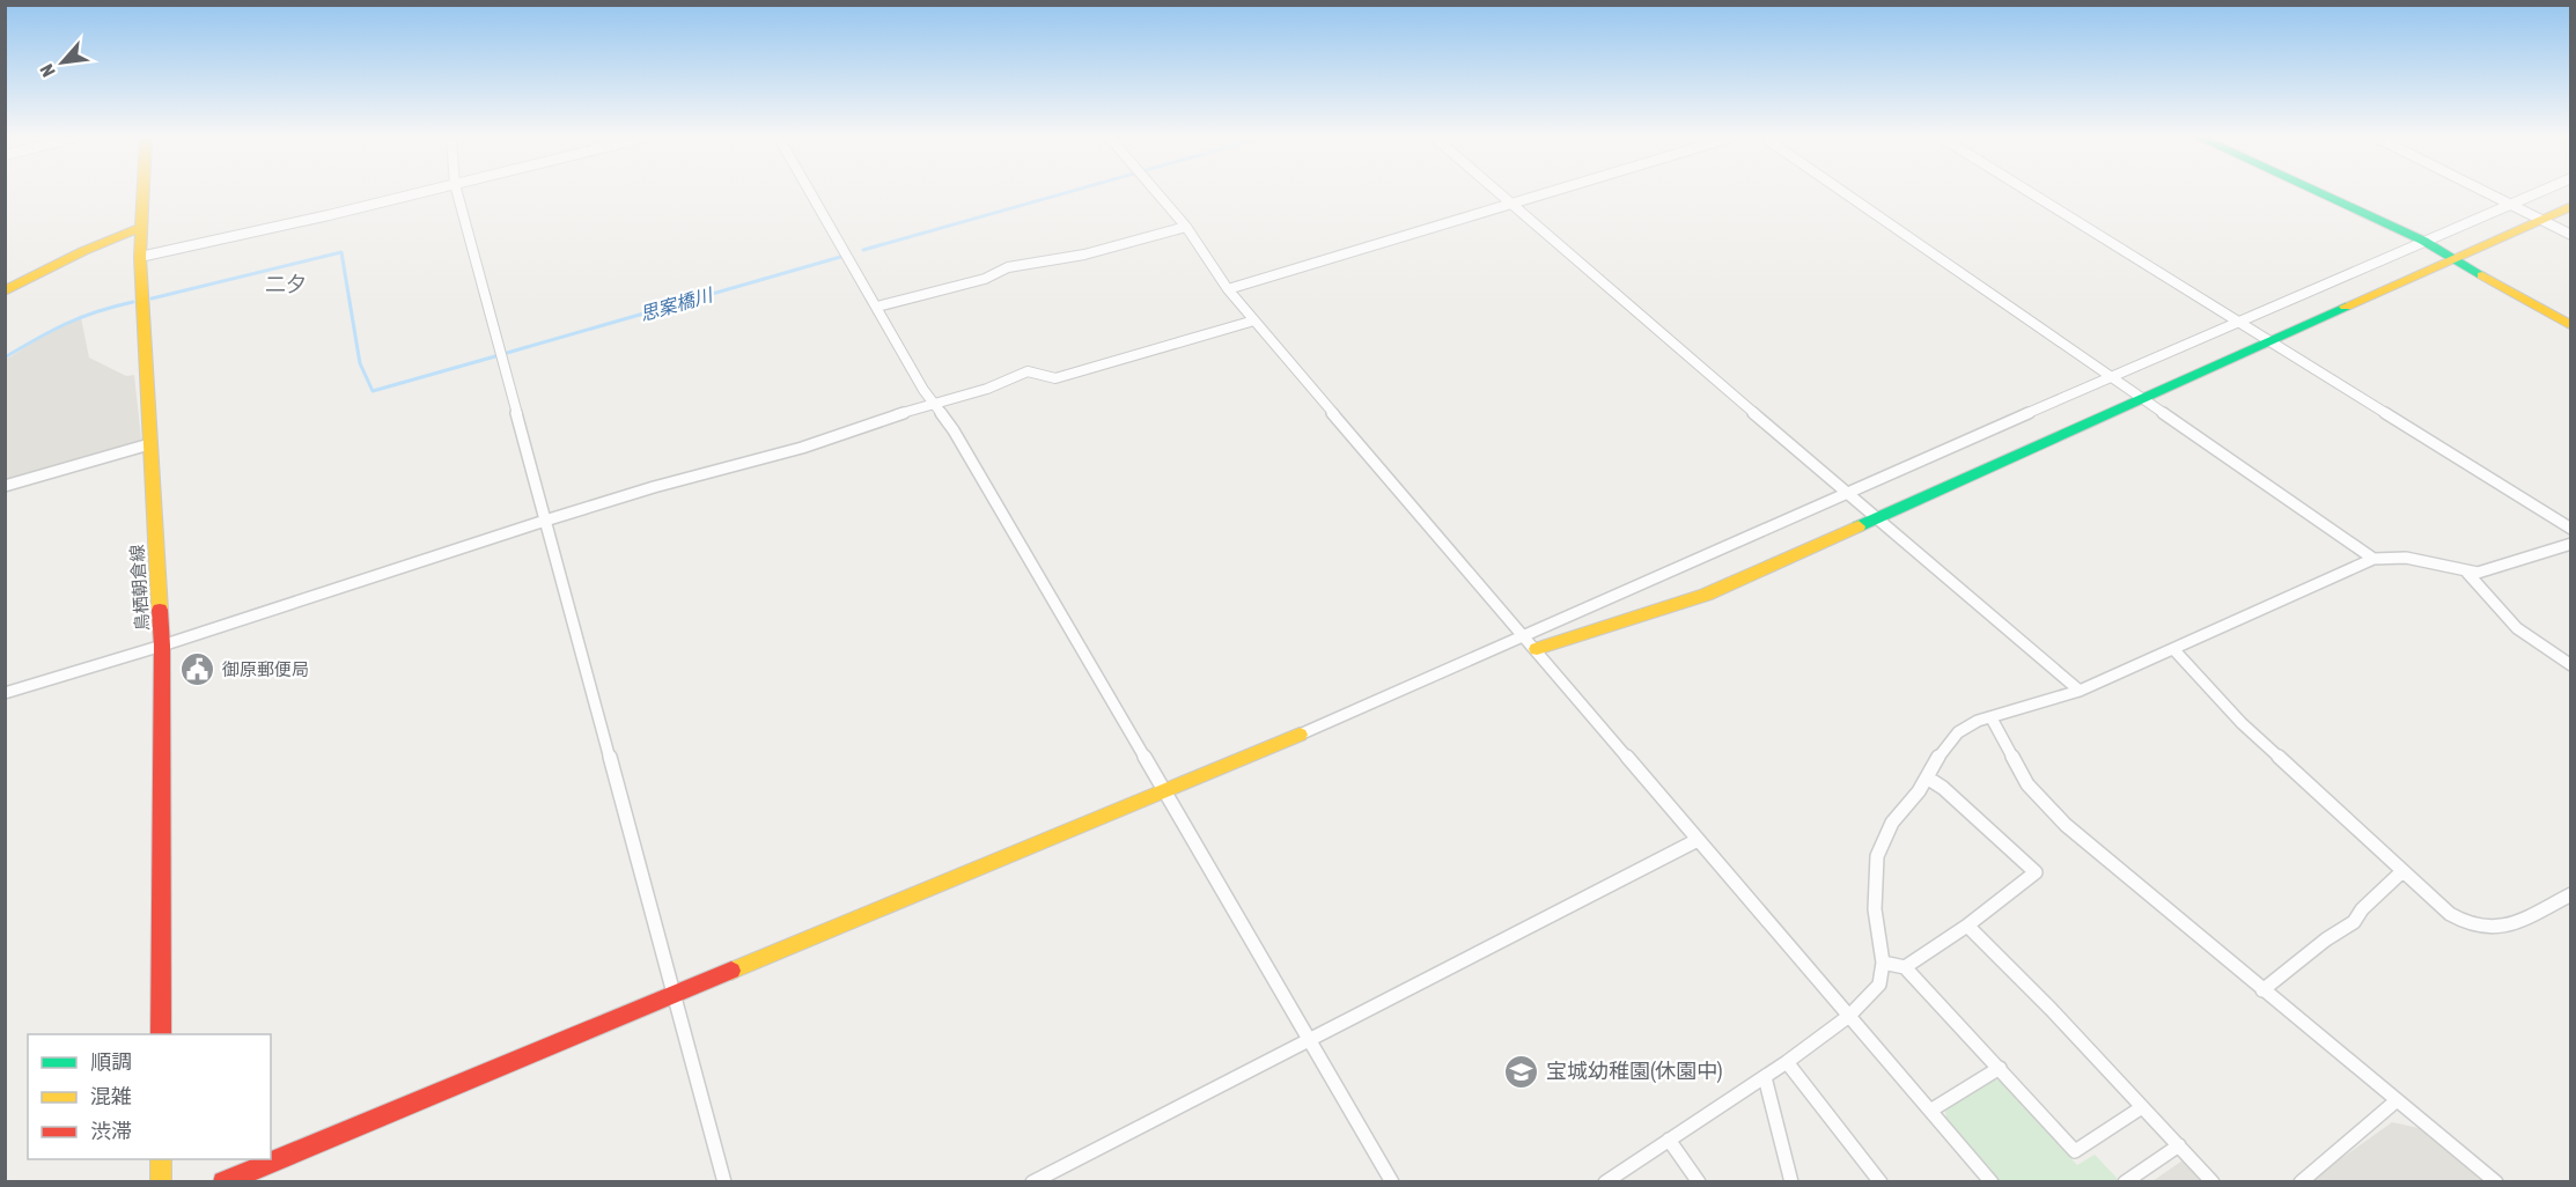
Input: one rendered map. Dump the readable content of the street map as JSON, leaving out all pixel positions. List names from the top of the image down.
{
  "streets": {
    "street": ["鳥栖朝倉線"]
  },
  "districts": ["二夕"],
  "water": ["思案橋川"],
  "places": {
    "public building": ["御原郵便局"],
    "school or university": ["宝城幼稚園(休園中)"]
  },
  "legend": ["順調", "混雑", "渋滞"],
  "north": "bottom left"
}
